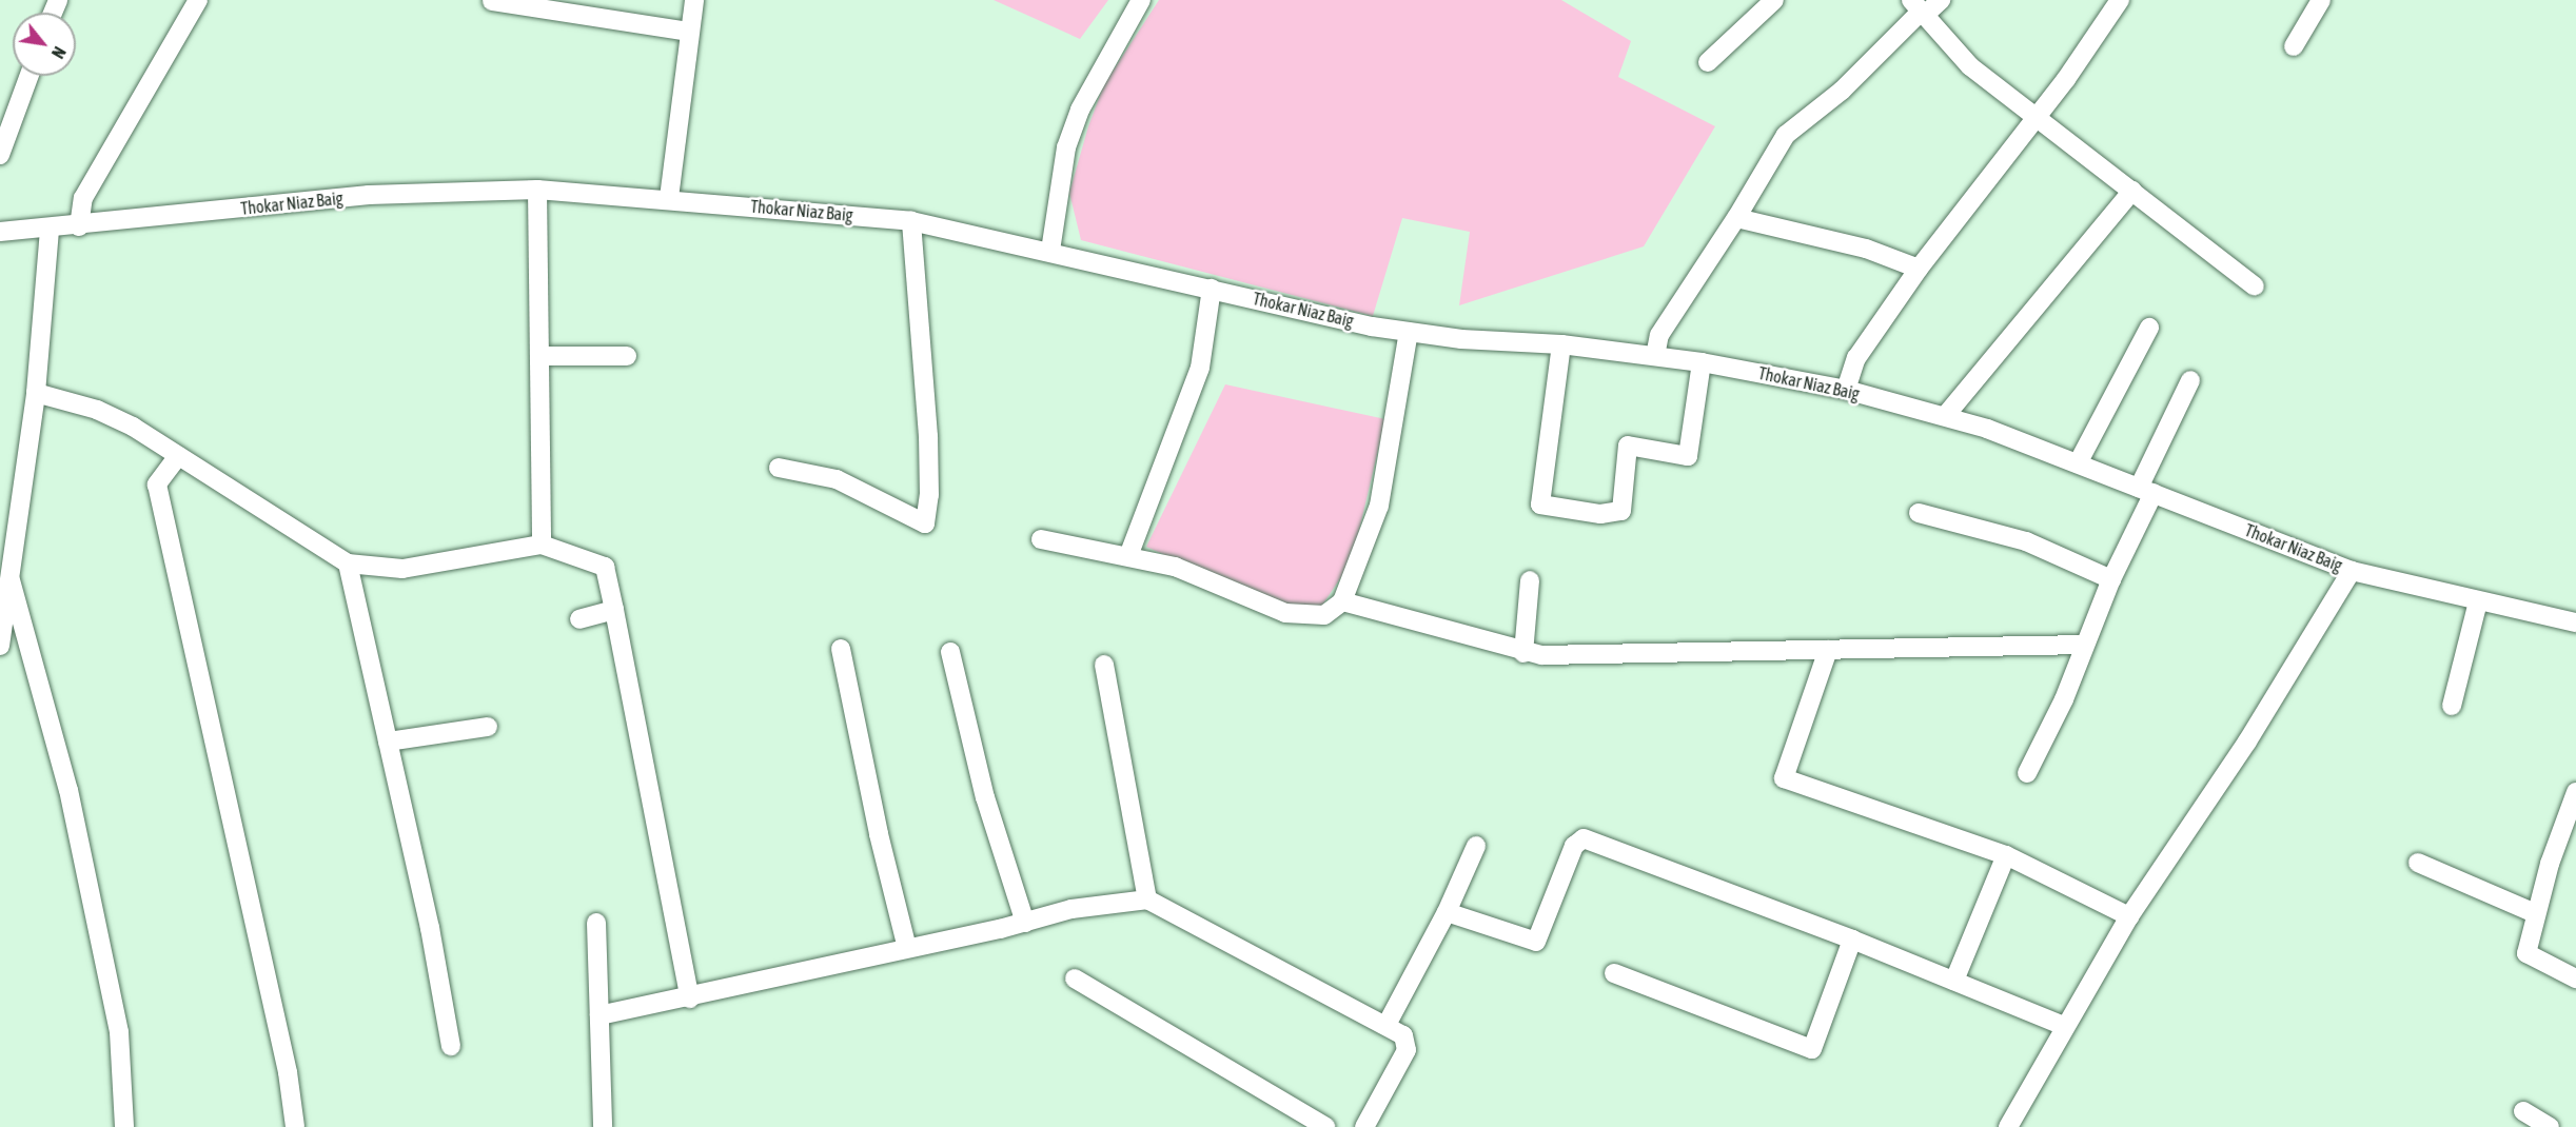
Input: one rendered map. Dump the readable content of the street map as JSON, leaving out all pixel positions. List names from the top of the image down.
{
  "streets": {
    "street": ["Thokar Niaz Baig"]
  },
  "north": "bottom right"
}
